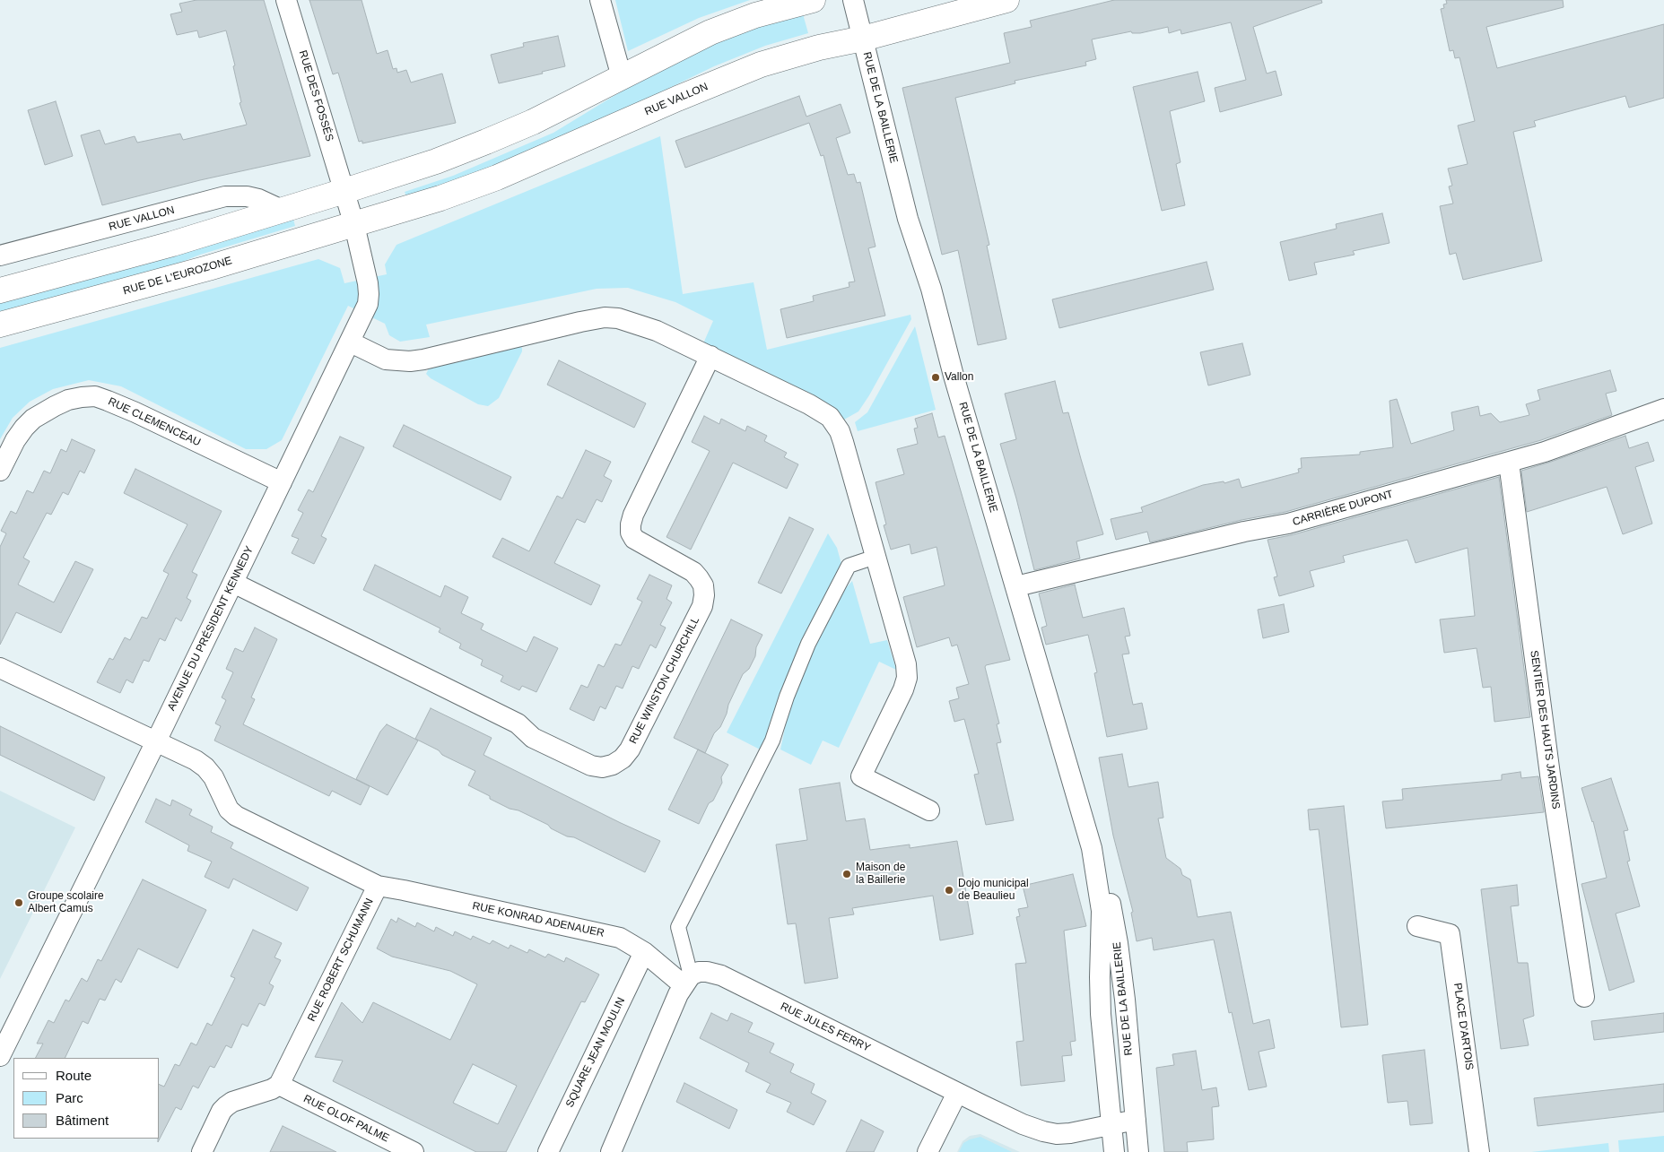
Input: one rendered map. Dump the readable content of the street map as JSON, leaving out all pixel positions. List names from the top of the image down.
{
  "streets": {
    "main road": ["RUE VALLON", "RUE DE L'EUROZONE"],
    "street": [
      "RUE DES FOSSÉS",
      "RUE DE LA BAILLERIE",
      "RUE CLEMENCEAU",
      "CARRIÈRE DUPONT",
      "AVENUE DU PRÉSIDENT KENNEDY",
      "RUE WINSTON CHURCHILL",
      "SENTIER DES HAUTS JARDINS",
      "RUE KONRAD ADENAUER",
      "RUE ROBERT SCHUMANN",
      "PLACE D'ARTOIS",
      "RUE JULES FERRY",
      "SQUARE JEAN MOULIN",
      "RUE OLOF PALME"
    ]
  },
  "crossings": [
    ["RUE DES FOSSÉS", "AVENUE DU PRÉSIDENT KENNEDY"],
    ["RUE VALLON", "RUE DE LA BAILLERIE"],
    ["RUE VALLON", "RUE DE L'EUROZONE"],
    ["RUE VALLON", "AVENUE DU PRÉSIDENT KENNEDY"],
    ["RUE DE LA BAILLERIE", "CARRIÈRE DUPONT"],
    ["RUE DE LA BAILLERIE", "RUE JULES FERRY"],
    ["RUE DE L'EUROZONE", "AVENUE DU PRÉSIDENT KENNEDY"],
    ["RUE CLEMENCEAU", "AVENUE DU PRÉSIDENT KENNEDY"],
    ["CARRIÈRE DUPONT", "SENTIER DES HAUTS JARDINS"],
    ["AVENUE DU PRÉSIDENT KENNEDY", "RUE WINSTON CHURCHILL"],
    ["AVENUE DU PRÉSIDENT KENNEDY", "RUE ROBERT SCHUMANN"],
    ["RUE KONRAD ADENAUER", "RUE ROBERT SCHUMANN"],
    ["RUE KONRAD ADENAUER", "RUE JULES FERRY"],
    ["RUE KONRAD ADENAUER", "SQUARE JEAN MOULIN"],
    ["RUE ROBERT SCHUMANN", "RUE OLOF PALME"]
  ],
  "places": [
    "Vallon",
    "Maison de la Baillerie",
    "Dojo municipal de Beaulieu",
    "Groupe scolaire Albert Camus"
  ],
  "legend": ["Route", "Parc", "Bâtiment"]
}
